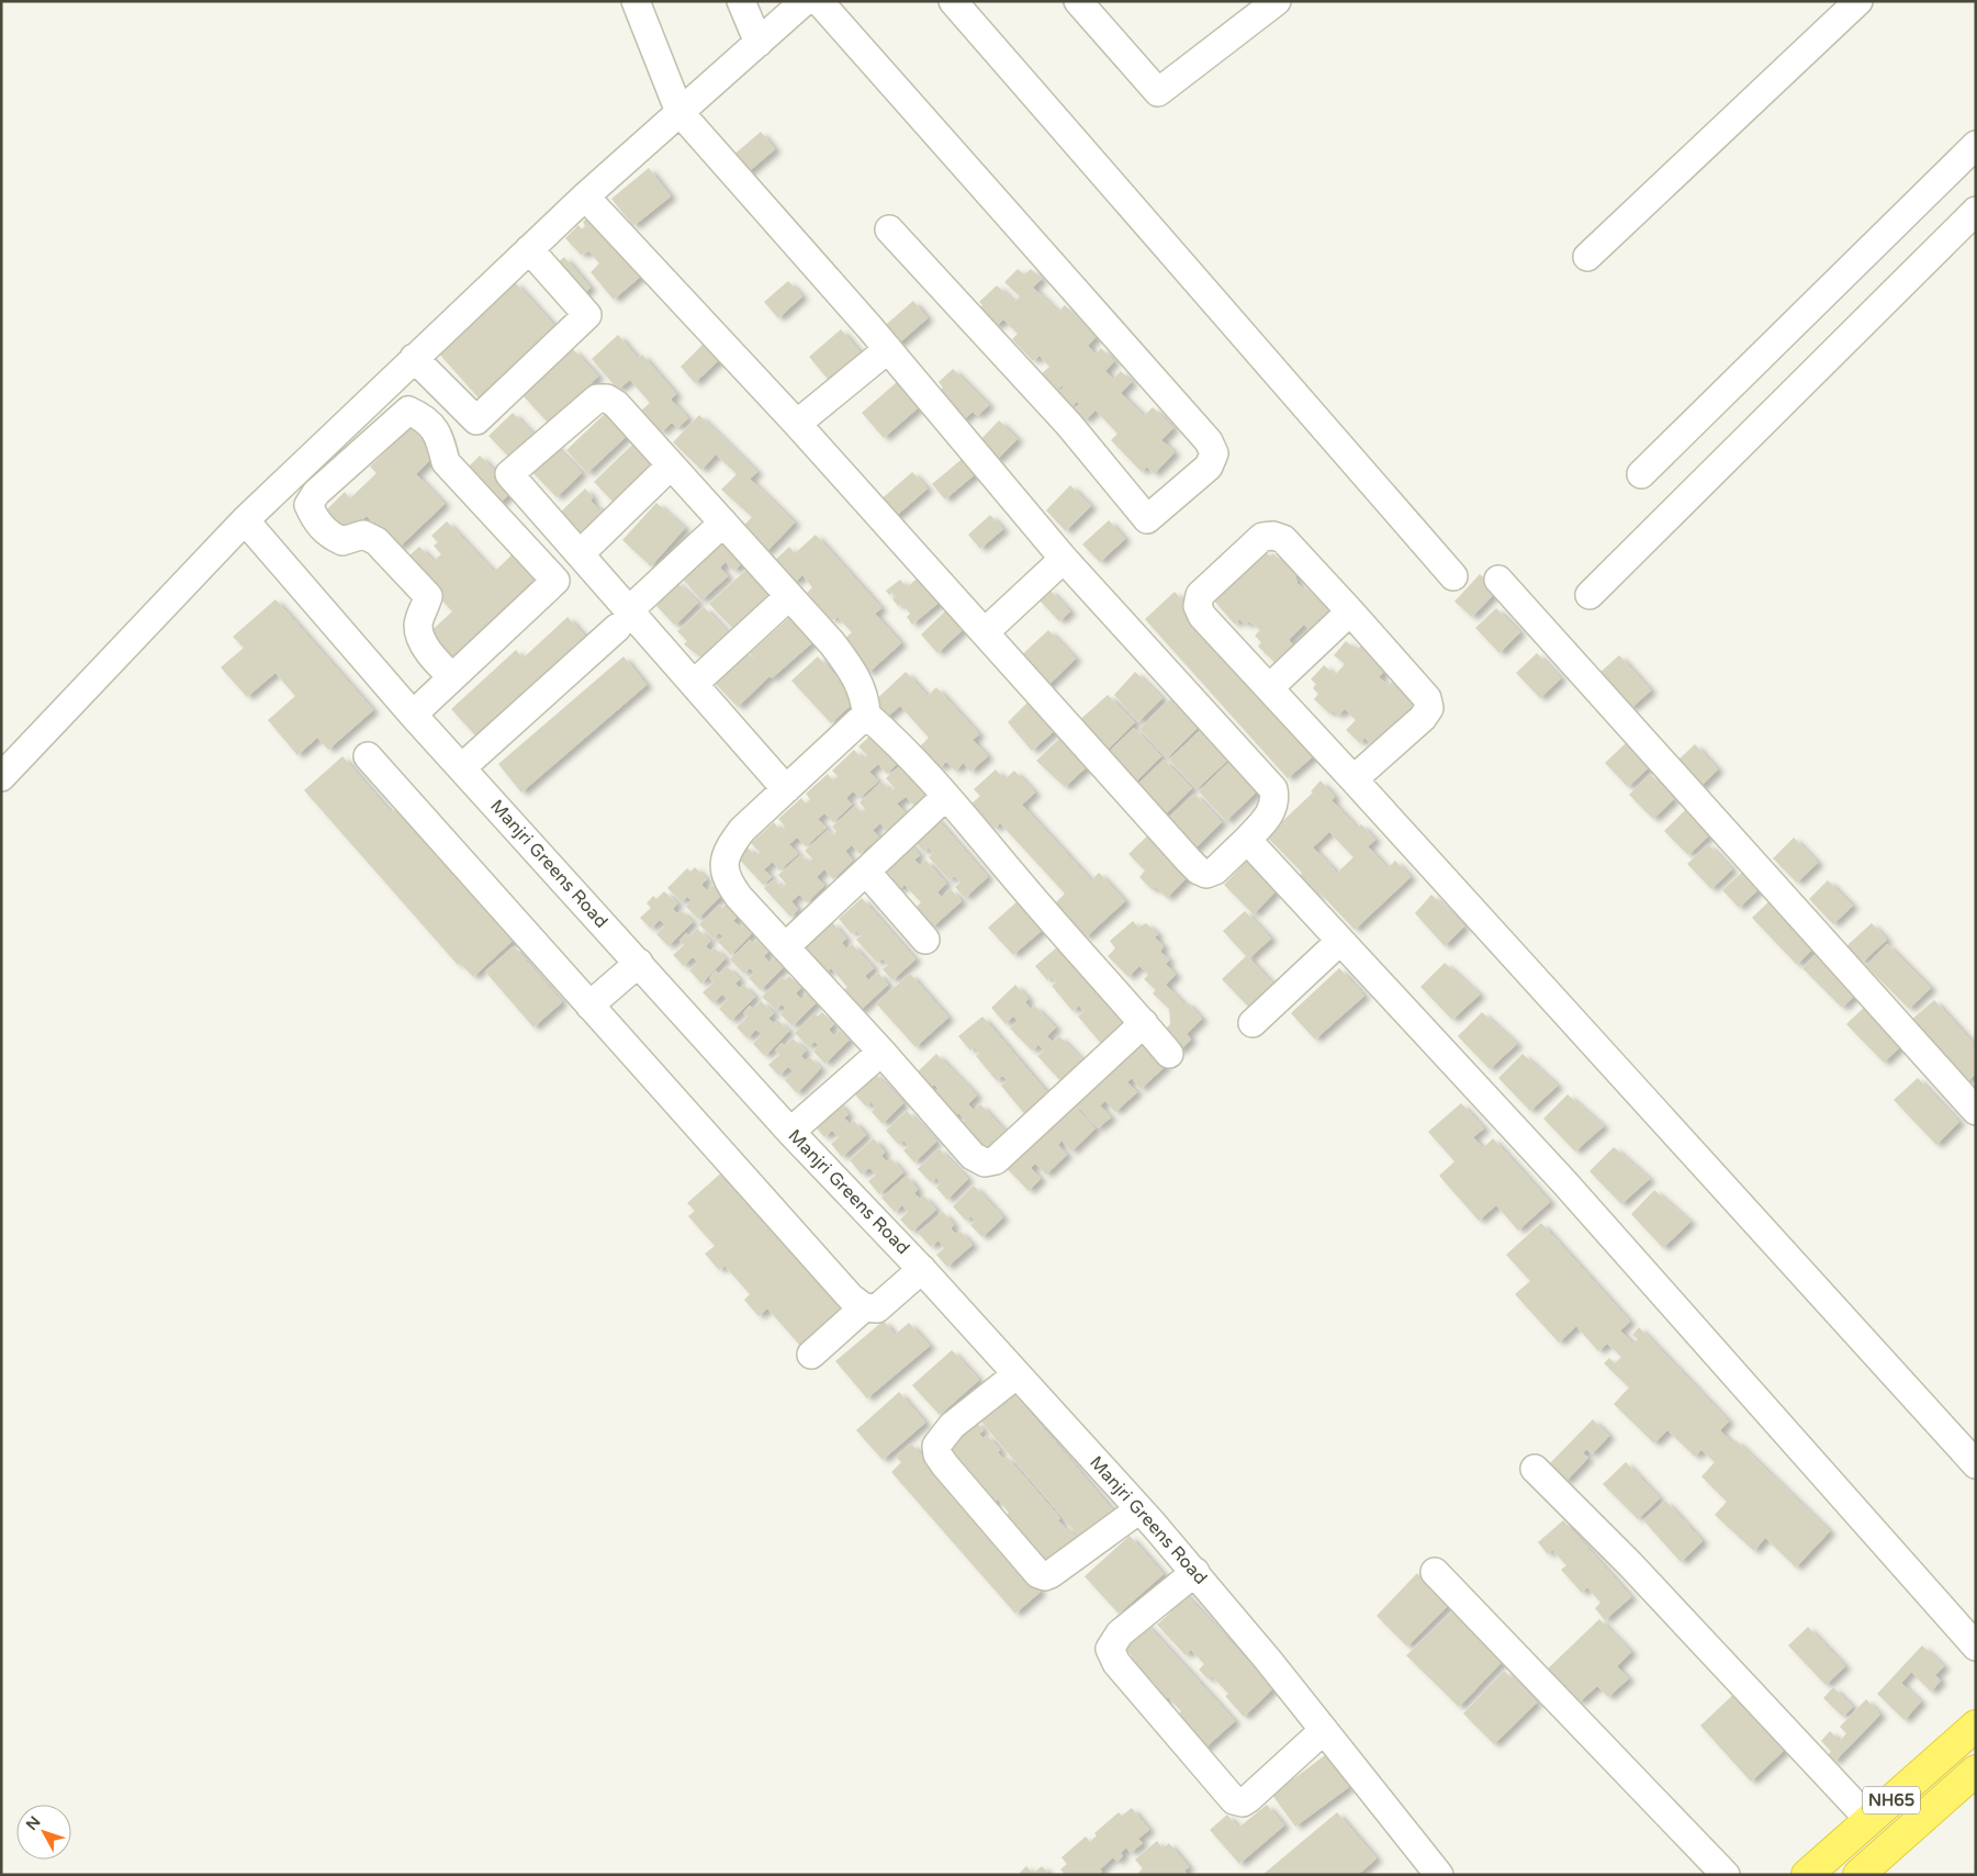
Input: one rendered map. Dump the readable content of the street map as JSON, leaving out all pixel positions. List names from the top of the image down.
{
  "streets": {
    "highway": ["NH65"],
    "street": ["Manjri Greens Road"]
  },
  "north": "top left"
}
